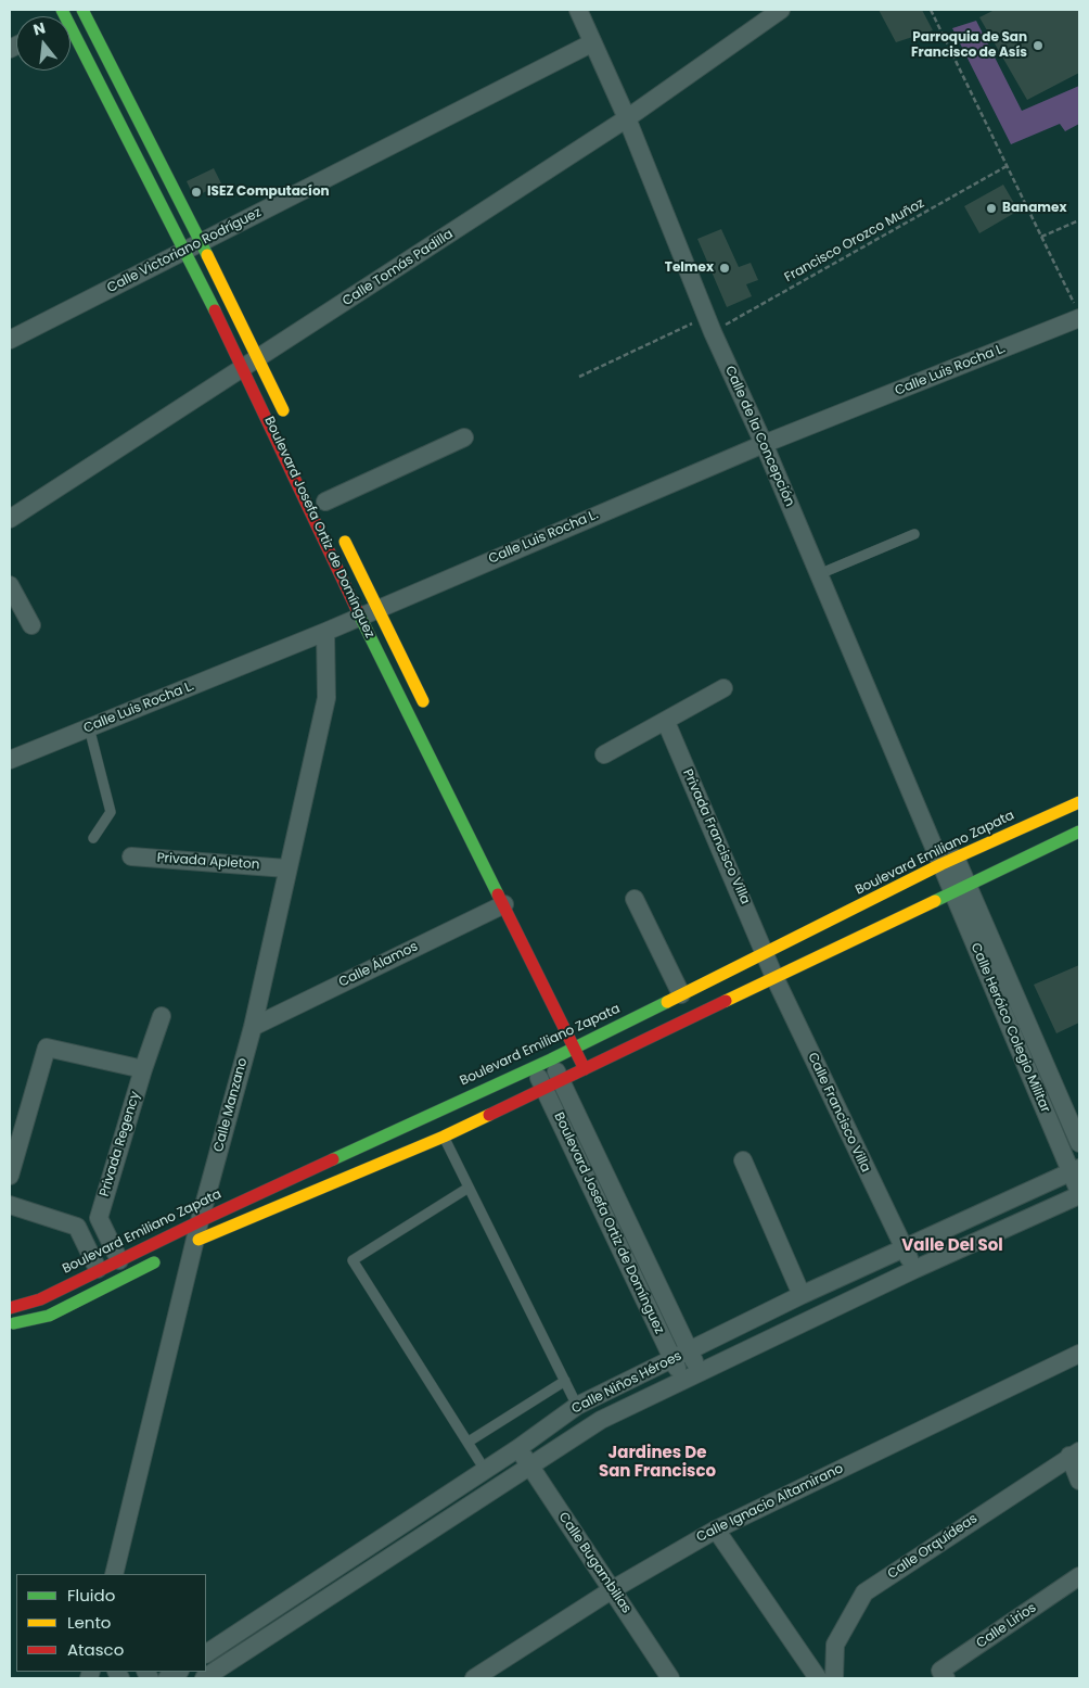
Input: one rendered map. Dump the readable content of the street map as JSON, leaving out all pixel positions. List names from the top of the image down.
{
  "streets": {
    "street": [
      "Calle Victoriano Rodríguez",
      "Calle Tomás Padilla",
      "Calle Luis Rocha L.",
      "Calle de la Concepción",
      "Boulevard Josefa Ortiz de Domínguez",
      "Privada Francisco Villa",
      "Boulevard Emiliano Zapata",
      "Privada Apleton",
      "Calle Álamos",
      "Calle Heróico Colegio Militar",
      "Calle Manzano",
      "Calle Francisco Villa",
      "Privada Regency",
      "Calle Niños Héroes",
      "Calle Ignacio Altamirano",
      "Calle Orquídeas",
      "Calle Bugambilias",
      "Calle Lirios"
    ],
    "path": ["Francisco Orozco Muñoz"]
  },
  "crossings": [
    ["Francisco Orozco Muñoz", "Calle de la Concepción"],
    ["Calle Victoriano Rodríguez", "Calle de la Concepción"],
    ["Calle Victoriano Rodríguez", "Boulevard Josefa Ortiz de Domínguez"],
    ["Calle Tomás Padilla", "Calle de la Concepción"],
    ["Calle Tomás Padilla", "Boulevard Josefa Ortiz de Domínguez"],
    ["Calle Luis Rocha L.", "Calle de la Concepción"],
    ["Calle Luis Rocha L.", "Boulevard Josefa Ortiz de Domínguez"],
    ["Calle Luis Rocha L.", "Calle Manzano"],
    ["Calle de la Concepción", "Boulevard Emiliano Zapata"],
    ["Calle de la Concepción", "Calle Heróico Colegio Militar"],
    ["Boulevard Josefa Ortiz de Domínguez", "Boulevard Emiliano Zapata"],
    ["Boulevard Josefa Ortiz de Domínguez", "Calle Álamos"],
    ["Boulevard Josefa Ortiz de Domínguez", "Calle Niños Héroes"],
    ["Privada Francisco Villa", "Boulevard Emiliano Zapata"],
    ["Privada Francisco Villa", "Calle Francisco Villa"],
    ["Boulevard Emiliano Zapata", "Calle Heróico Colegio Militar"],
    ["Boulevard Emiliano Zapata", "Calle Manzano"],
    ["Boulevard Emiliano Zapata", "Calle Francisco Villa"],
    ["Privada Apleton", "Calle Manzano"],
    ["Calle Álamos", "Calle Manzano"],
    ["Calle Heróico Colegio Militar", "Calle Niños Héroes"],
    ["Calle Francisco Villa", "Calle Niños Héroes"],
    ["Calle Niños Héroes", "Calle Bugambilias"],
    ["Calle Ignacio Altamirano", "Calle Bugambilias"]
  ],
  "districts": ["Valle Del Sol", "Jardines De San Francisco"],
  "places": [
    "Parroquia de San Francisco de Asís",
    "ISEZ Computacíon",
    "Banamex",
    "Telmex"
  ],
  "legend": ["Fluido", "Lento", "Atasco"],
  "north": "top"
}
